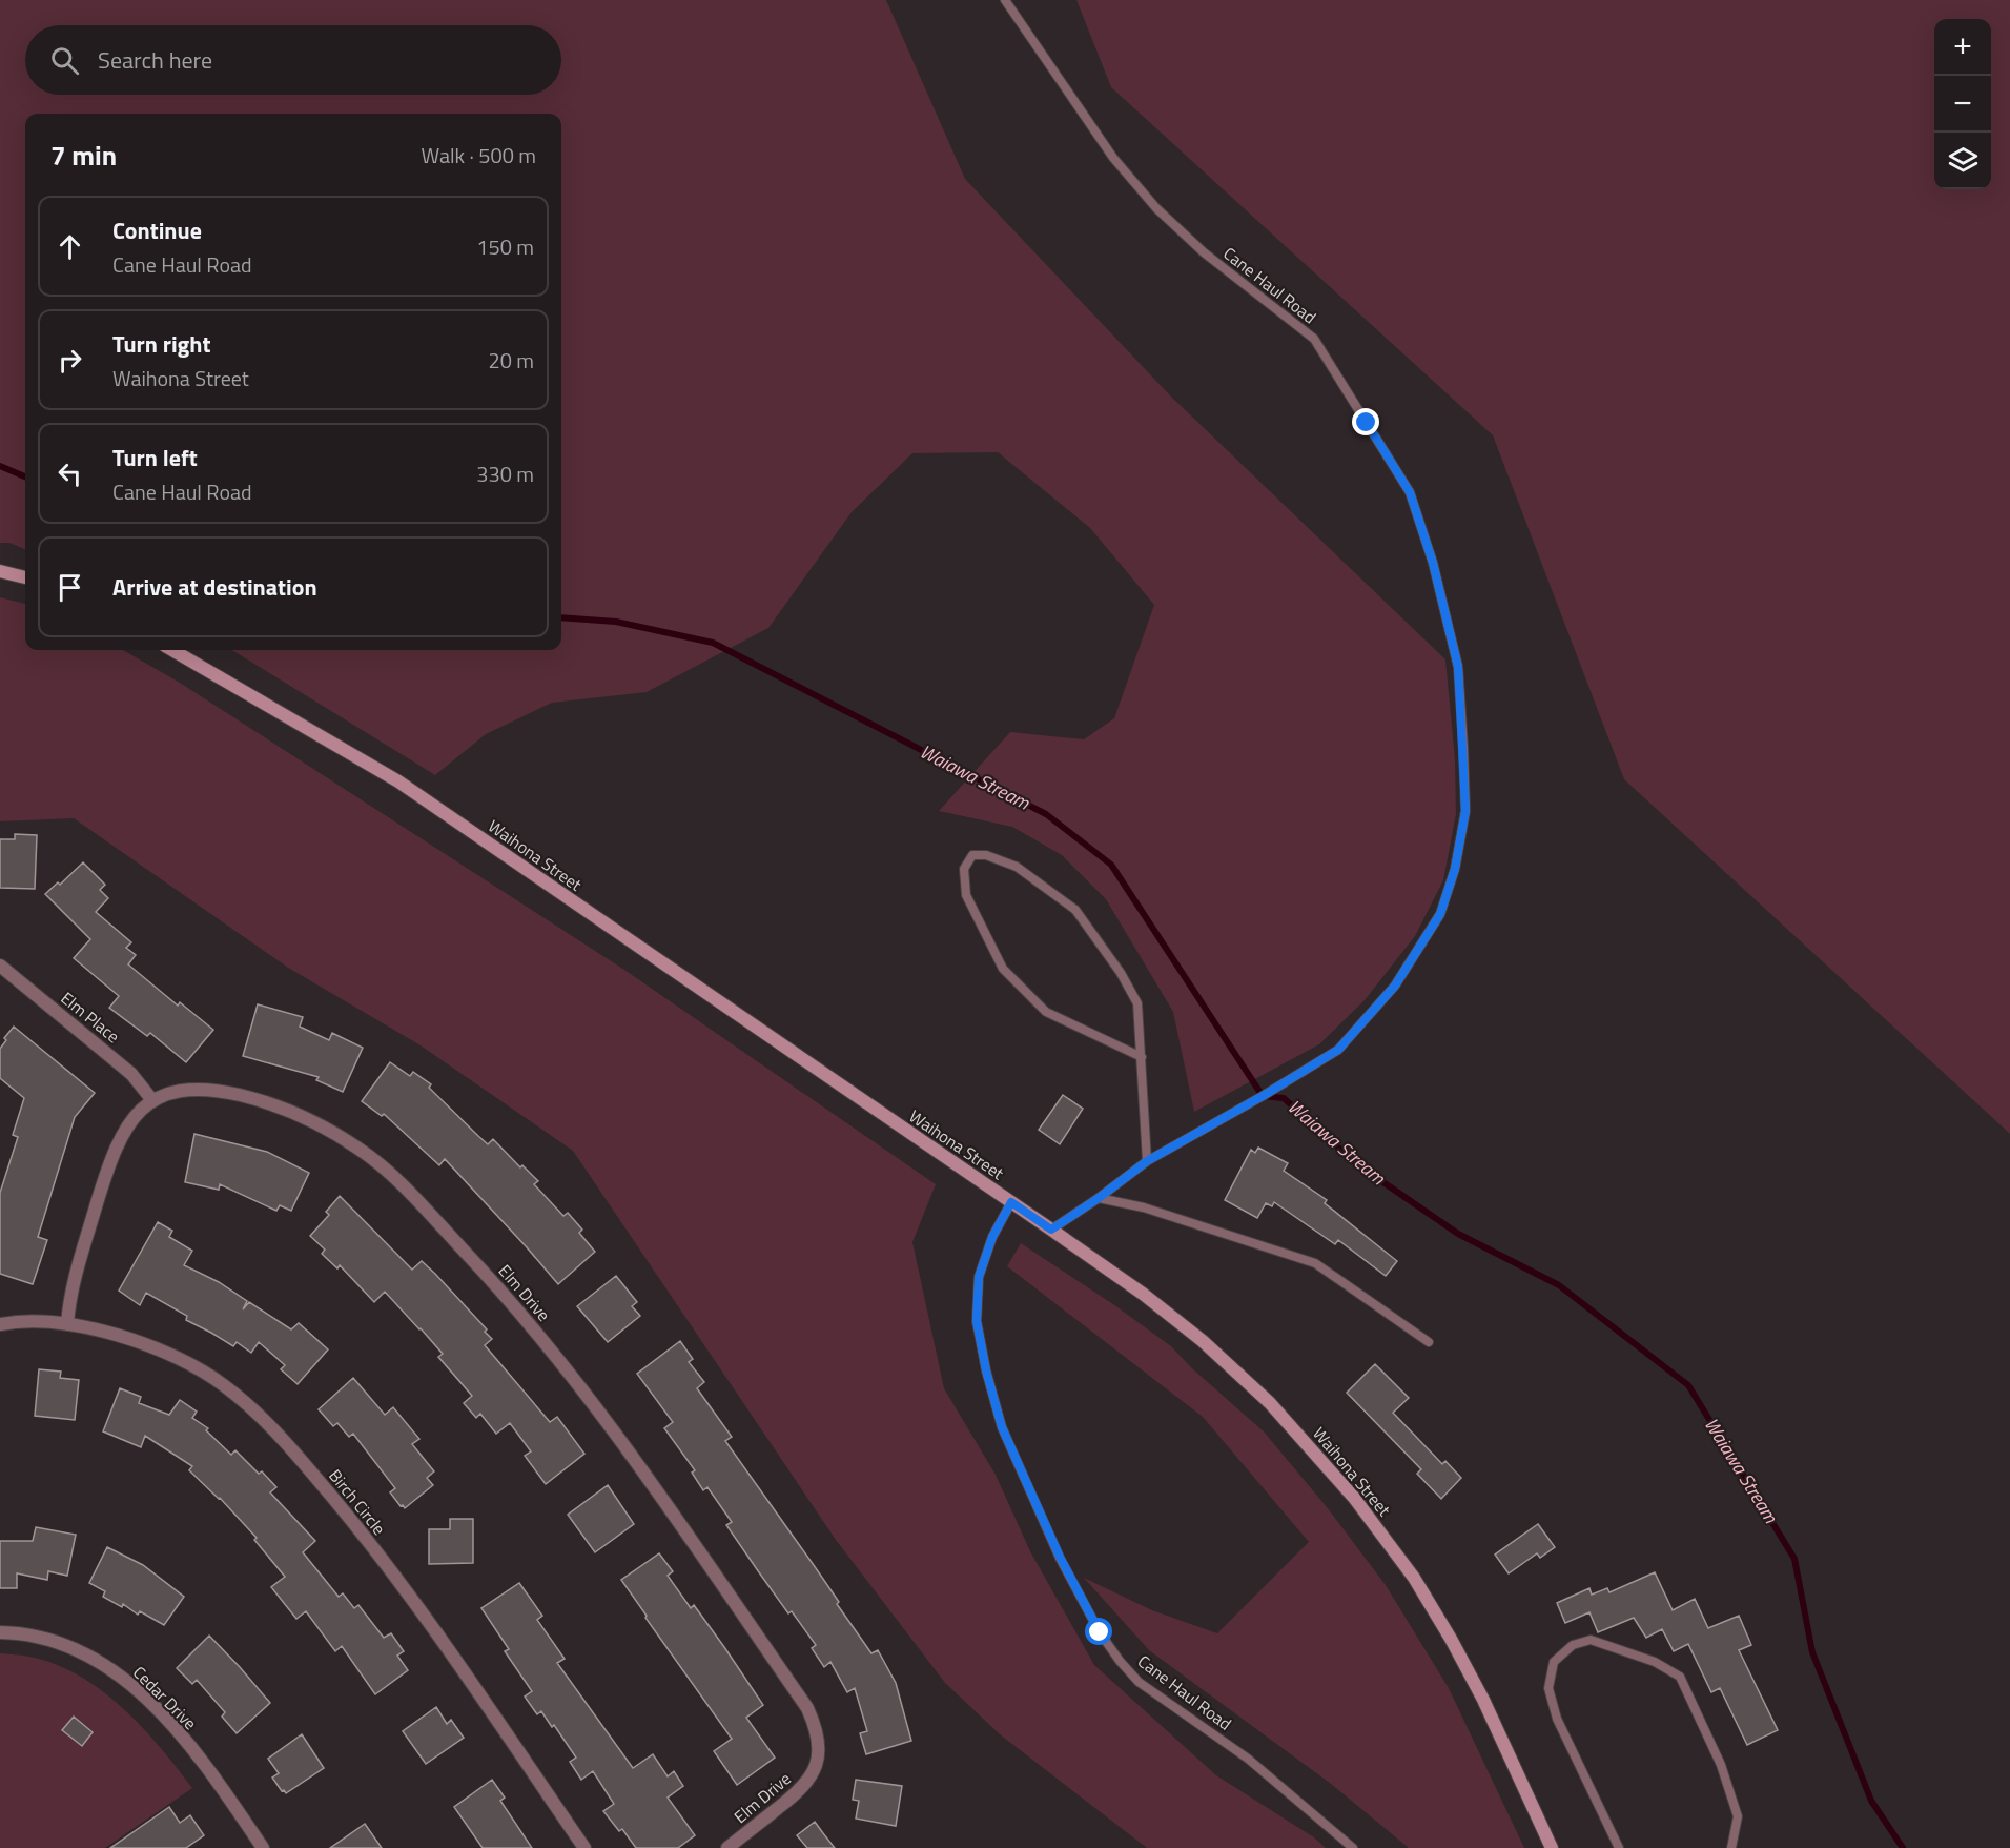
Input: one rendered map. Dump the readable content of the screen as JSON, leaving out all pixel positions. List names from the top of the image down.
{
  "streets": {
    "street": [
      "Waihona Street",
      "Elm Place",
      "Elm Drive",
      "Birch Circle",
      "Cedar Drive"
    ],
    "lane": ["Cane Haul Road"]
  },
  "crossings": [
    ["Cane Haul Road", "Waihona Street"],
    ["Elm Place", "Elm Drive"],
    ["Elm Drive", "Birch Circle"]
  ],
  "water": ["Waiawa Stream"],
  "page": {
    "map_buttons": ["+", "−"],
    "search": "Search here",
    "heading": ["7 min", "Walk · 500 m"],
    "list": [
      ["Continue", "Cane Haul Road", "150 m"],
      ["Turn right", "Waihona Street", "20 m"],
      ["Turn left", "Cane Haul Road", "330 m"],
      "Arrive at destination"
    ]
  }
}
